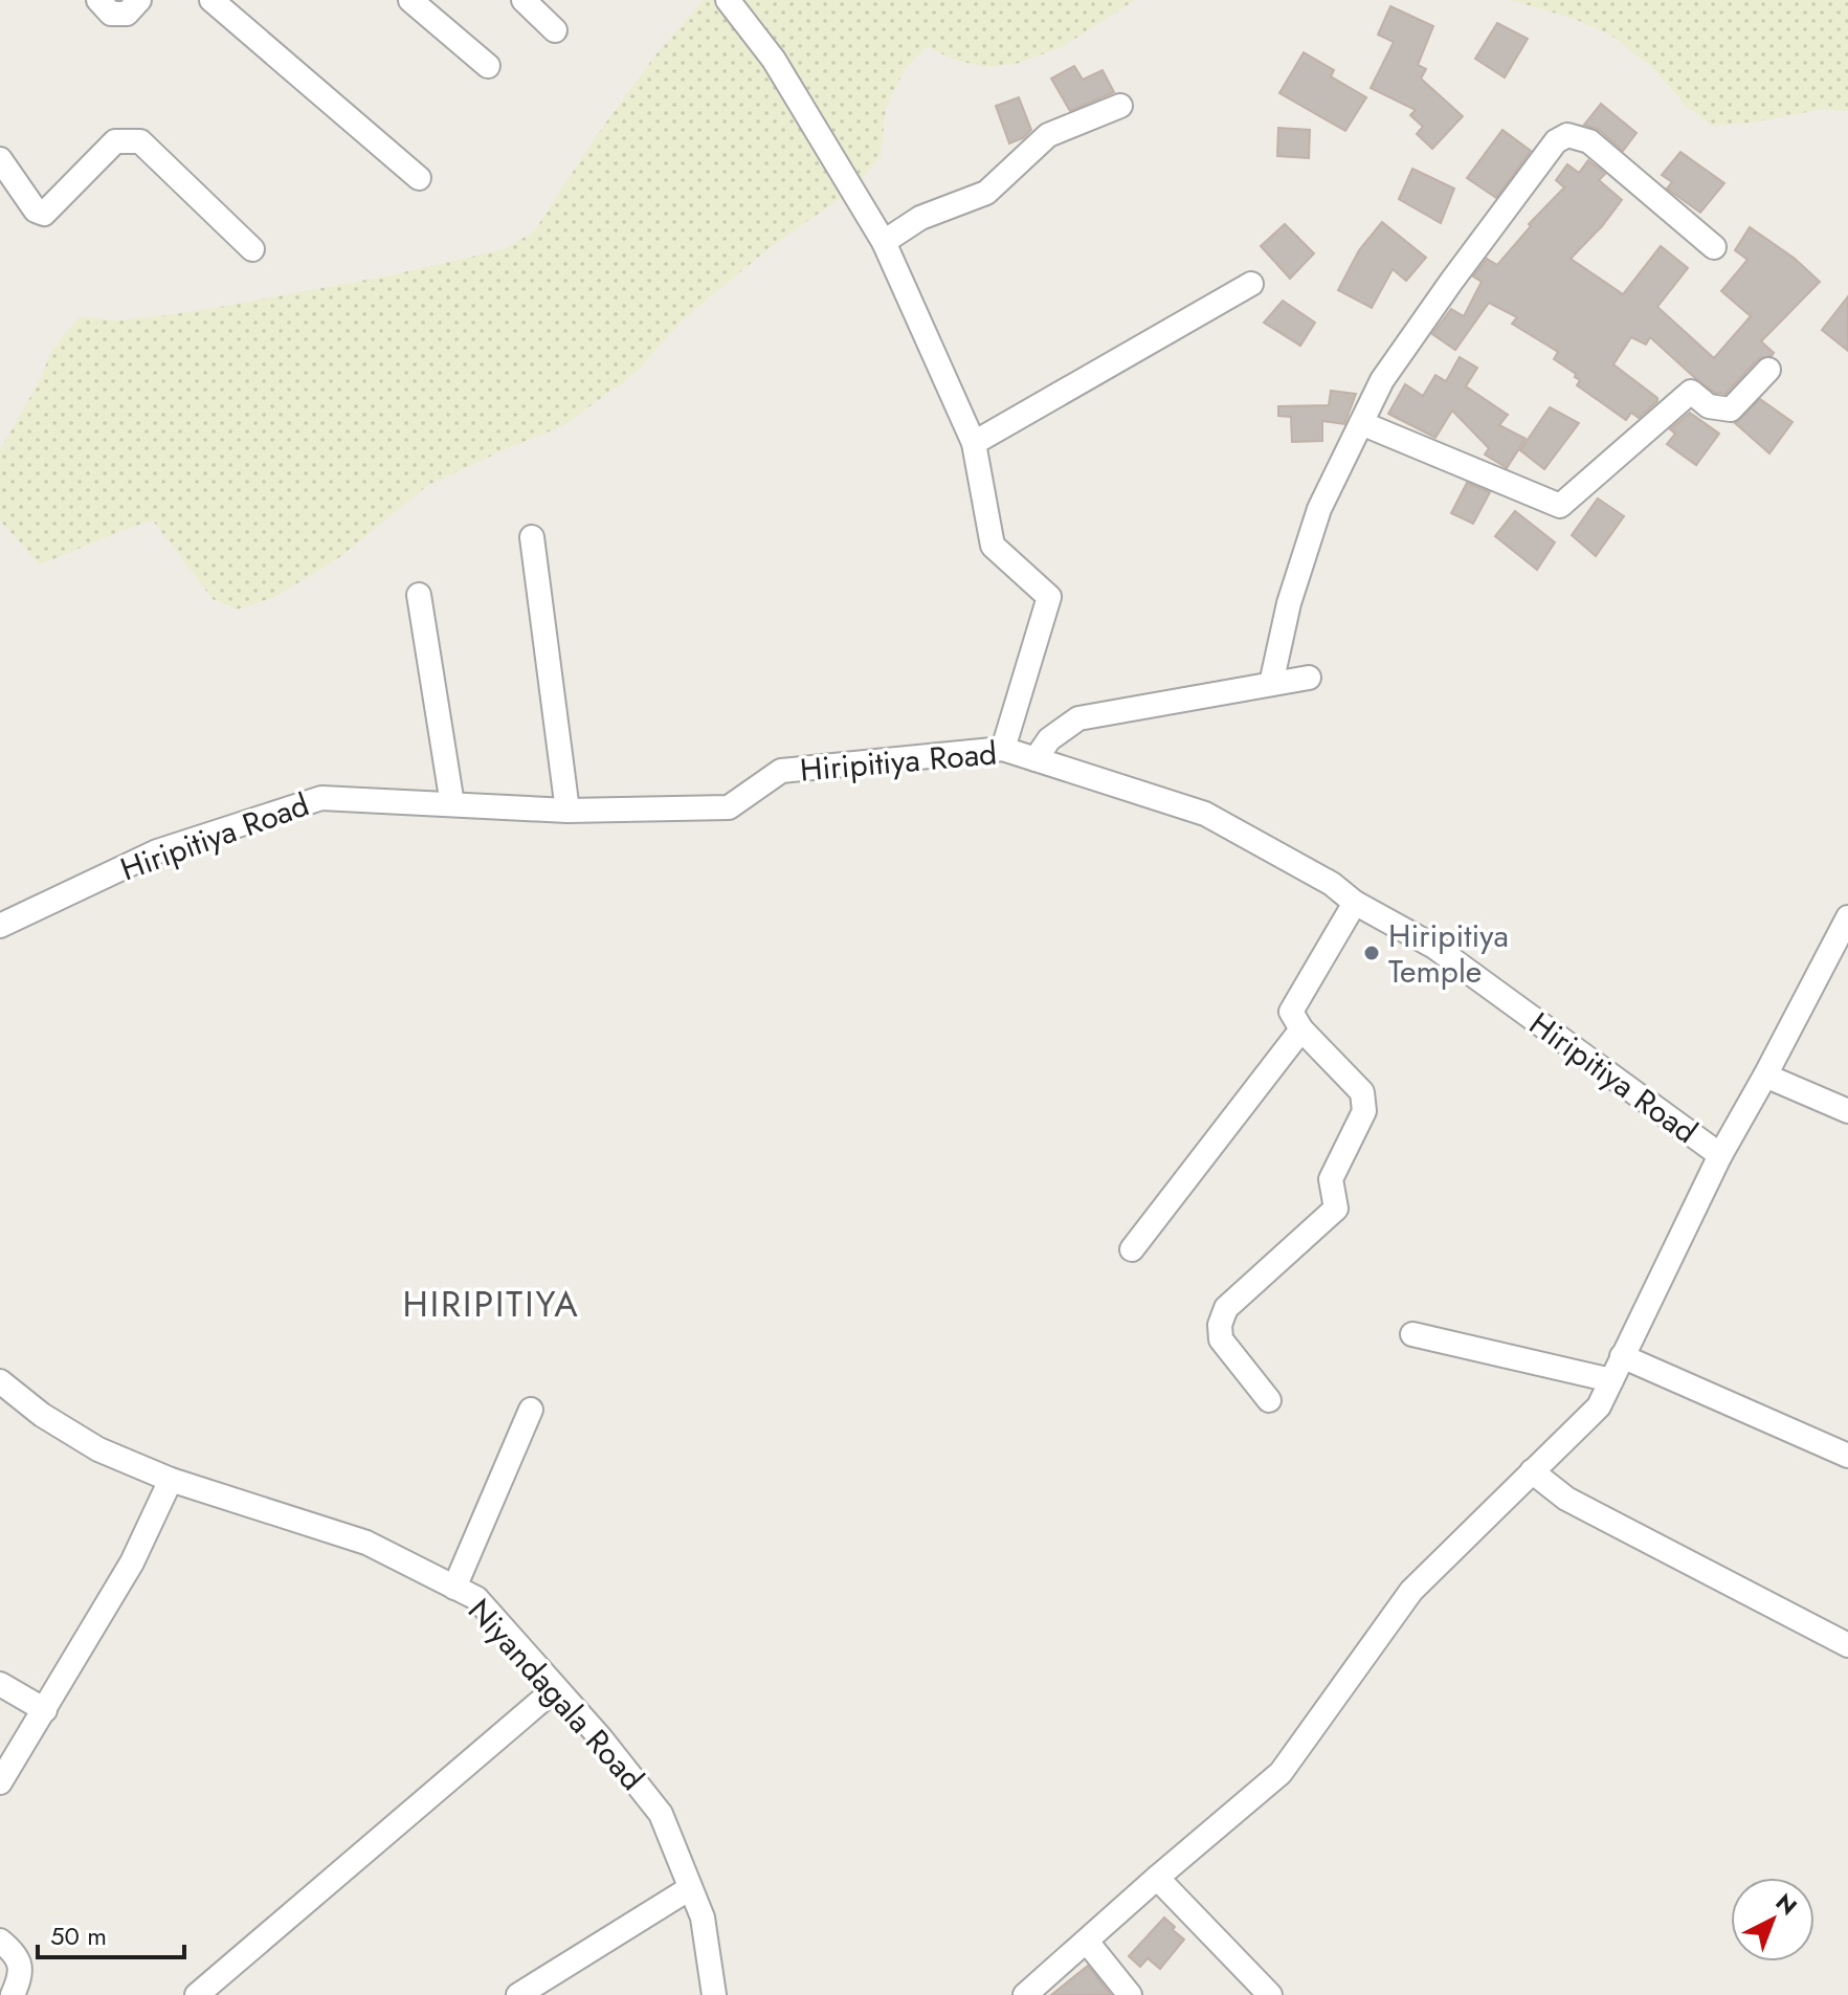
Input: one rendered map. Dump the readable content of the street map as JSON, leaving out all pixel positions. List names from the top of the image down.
{
  "streets": {
    "street": ["Hiripitiya Road", "Niyandagala Road"]
  },
  "districts": ["HIRIPITIYA"],
  "places": ["Hiripitiya Temple"],
  "scale_bar": "50 m",
  "north": "top right"
}
